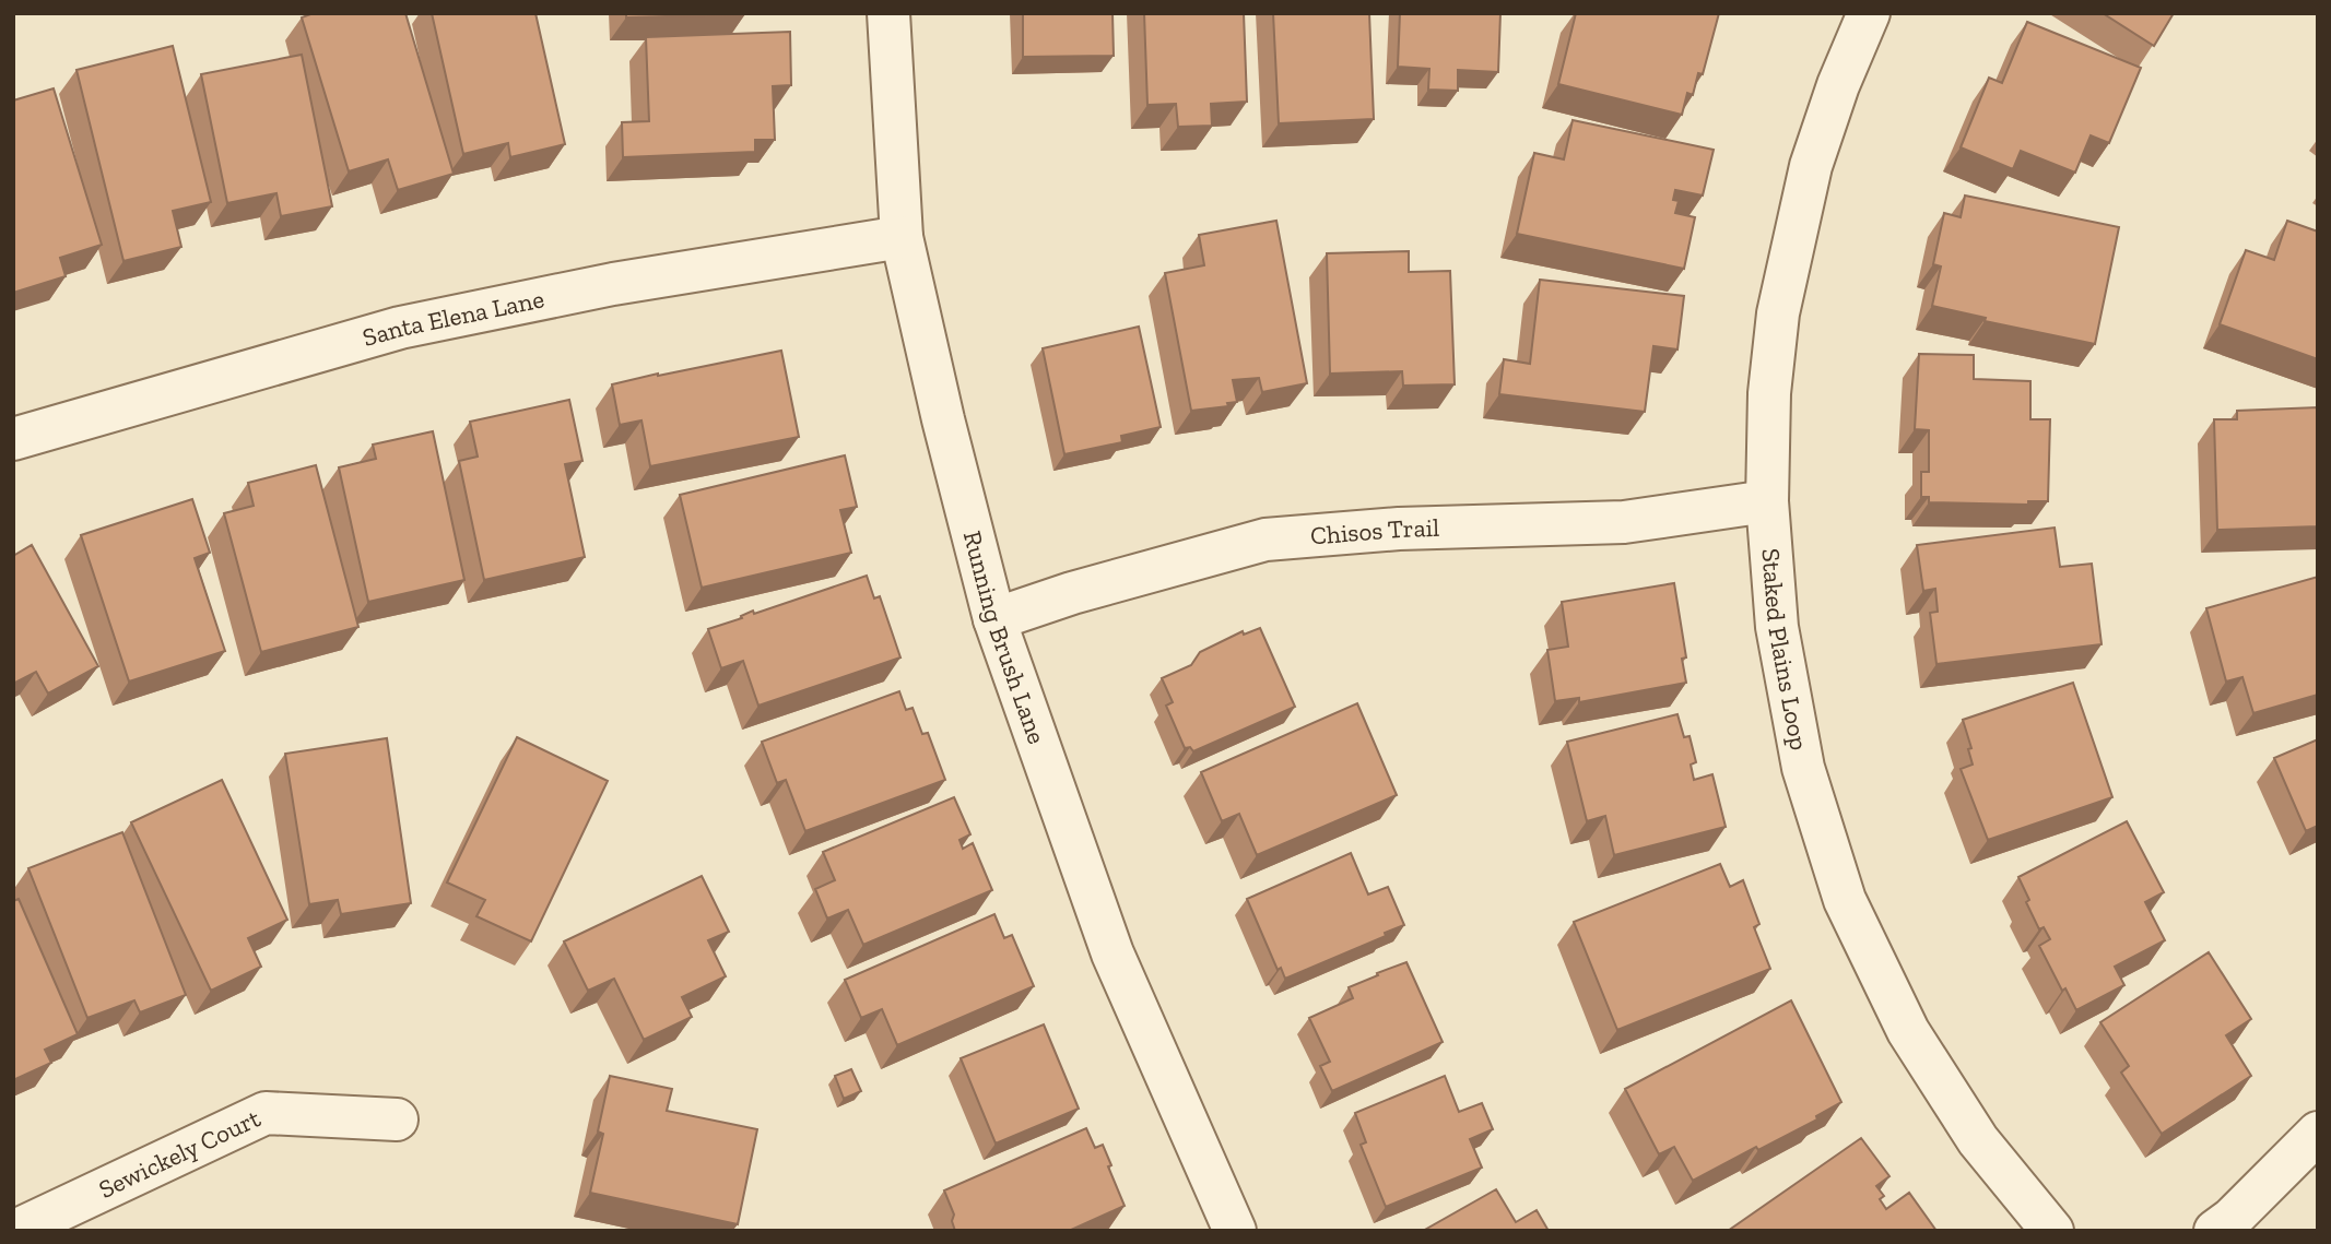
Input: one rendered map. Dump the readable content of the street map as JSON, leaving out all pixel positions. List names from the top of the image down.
{
  "streets": {
    "street": [
      "Santa Elena Lane",
      "Chisos Trail",
      "Running Brush Lane",
      "Staked Plains Loop",
      "Sewickely Court"
    ]
  },
  "crossings": [
    ["Santa Elena Lane", "Running Brush Lane"],
    ["Chisos Trail", "Running Brush Lane"],
    ["Chisos Trail", "Staked Plains Loop"]
  ]
}
